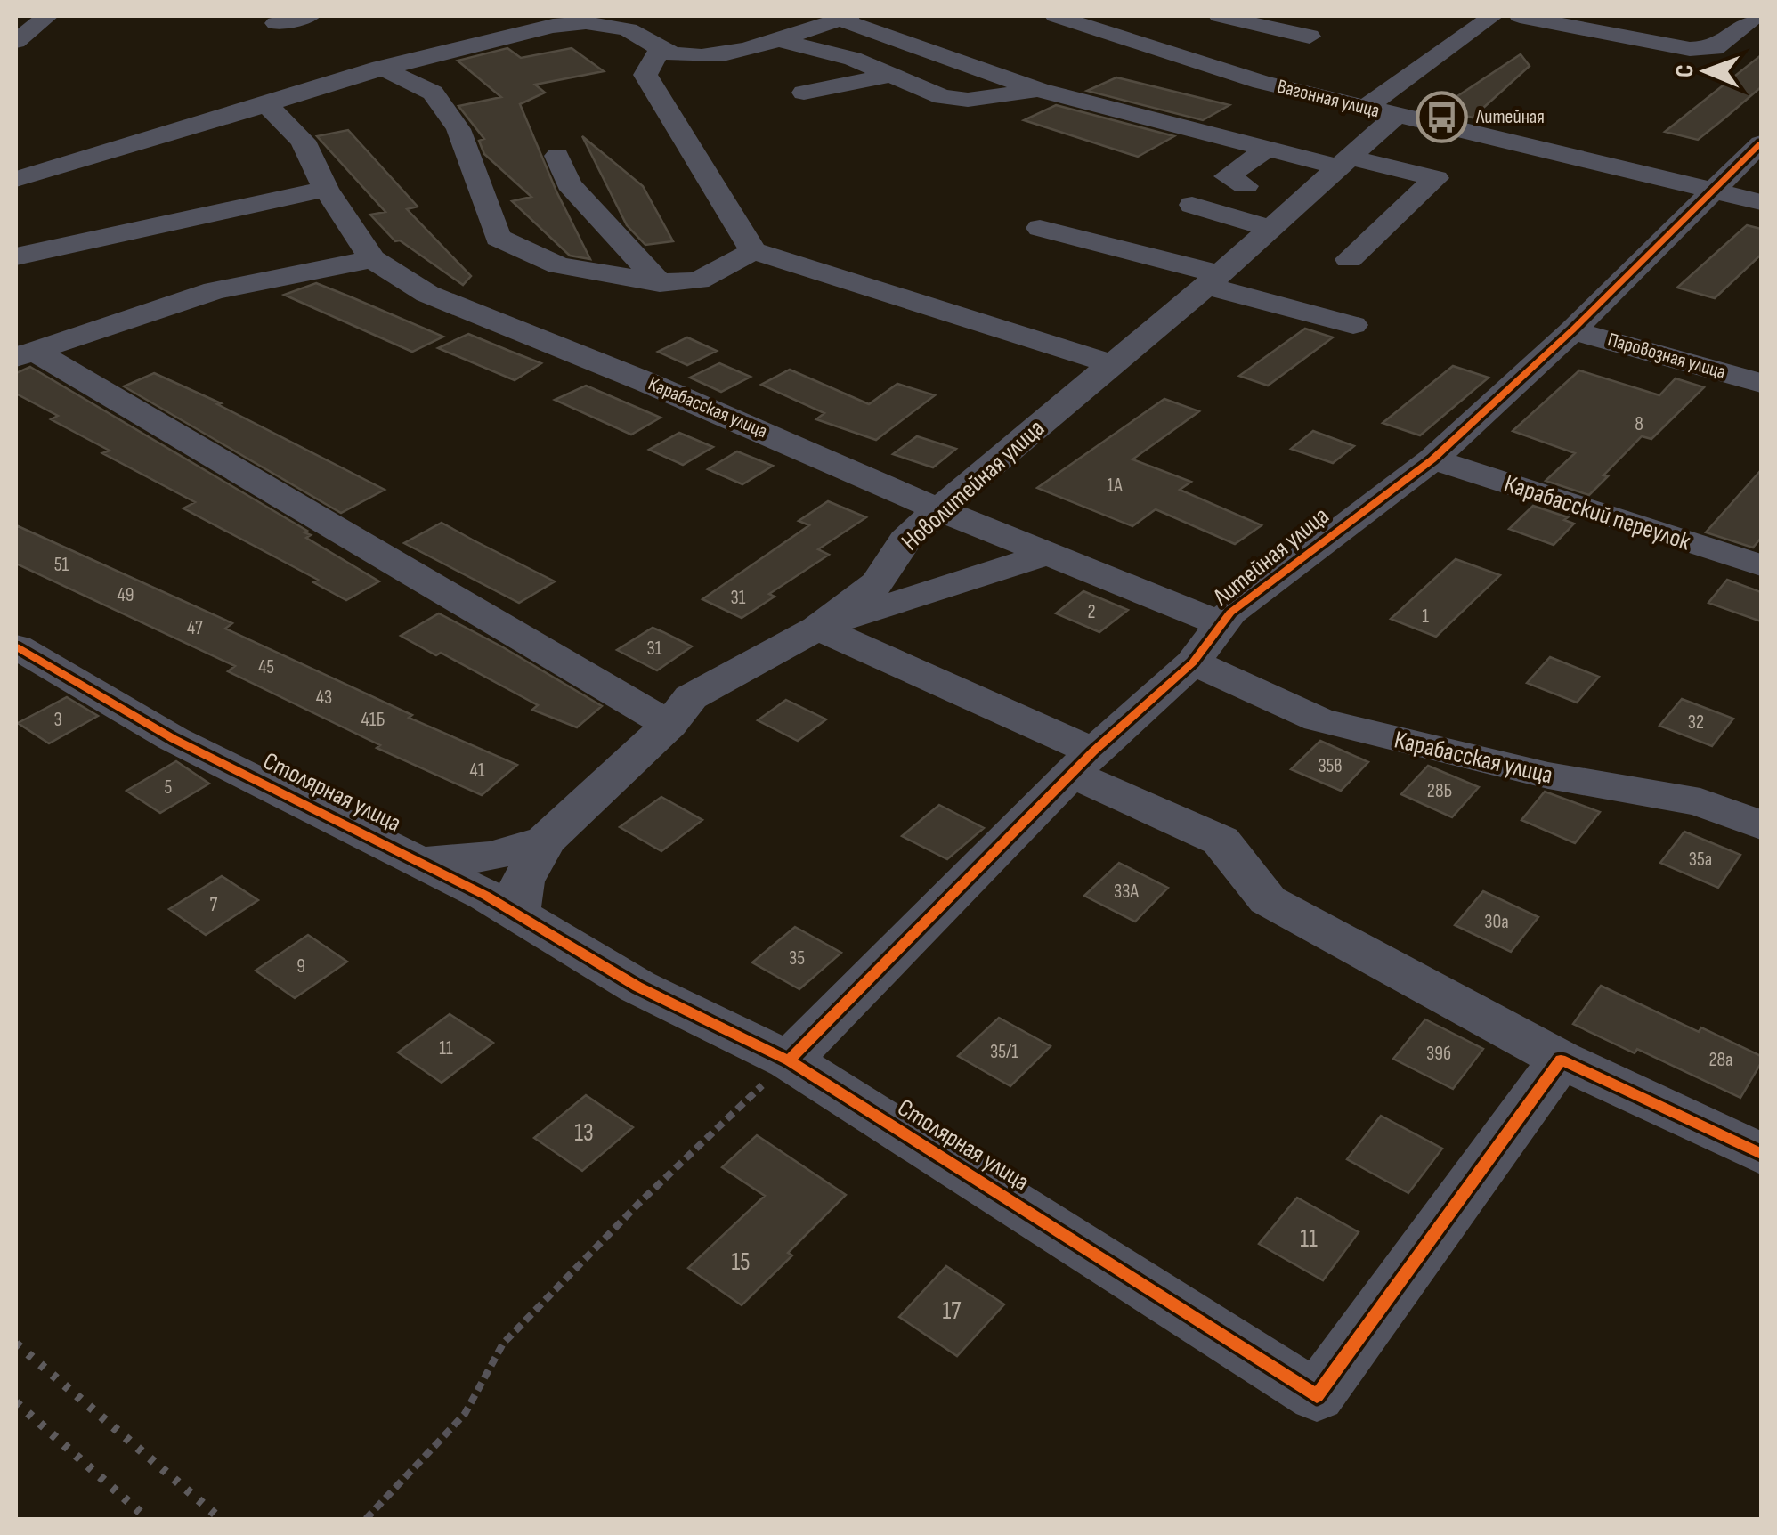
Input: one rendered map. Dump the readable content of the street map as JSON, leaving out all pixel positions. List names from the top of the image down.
{
  "streets": {
    "street": [
      "Вагонная улица",
      "Паровозная улица",
      "Карабасская улица",
      "Новолитейная улица",
      "Карабасский переулок",
      "Литейная улица",
      "Столярная улица"
    ]
  },
  "crossings": [
    ["Вагонная улица", "Новолитейная улица"],
    ["Вагонная улица", "Литейная улица"],
    ["Паровозная улица", "Литейная улица"],
    ["Карабасская улица", "Новолитейная улица"],
    ["Карабасская улица", "Литейная улица"],
    ["Карабасский переулок", "Литейная улица"],
    ["Литейная улица", "Столярная улица"]
  ],
  "places": {
    "bus stop": ["Литейная"]
  },
  "house_numbers": [
    "8",
    "1А",
    "51",
    "49",
    "31",
    "2",
    "1",
    "47",
    "31",
    "45",
    "43",
    "3",
    "41Б",
    "32",
    "35в",
    "41",
    "5",
    "28Б",
    "35а",
    "33А",
    "7",
    "30а",
    "35",
    "9",
    "11",
    "35/1",
    "39б",
    "28а",
    "13",
    "11",
    "15",
    "17"
  ],
  "north": "left"
}
